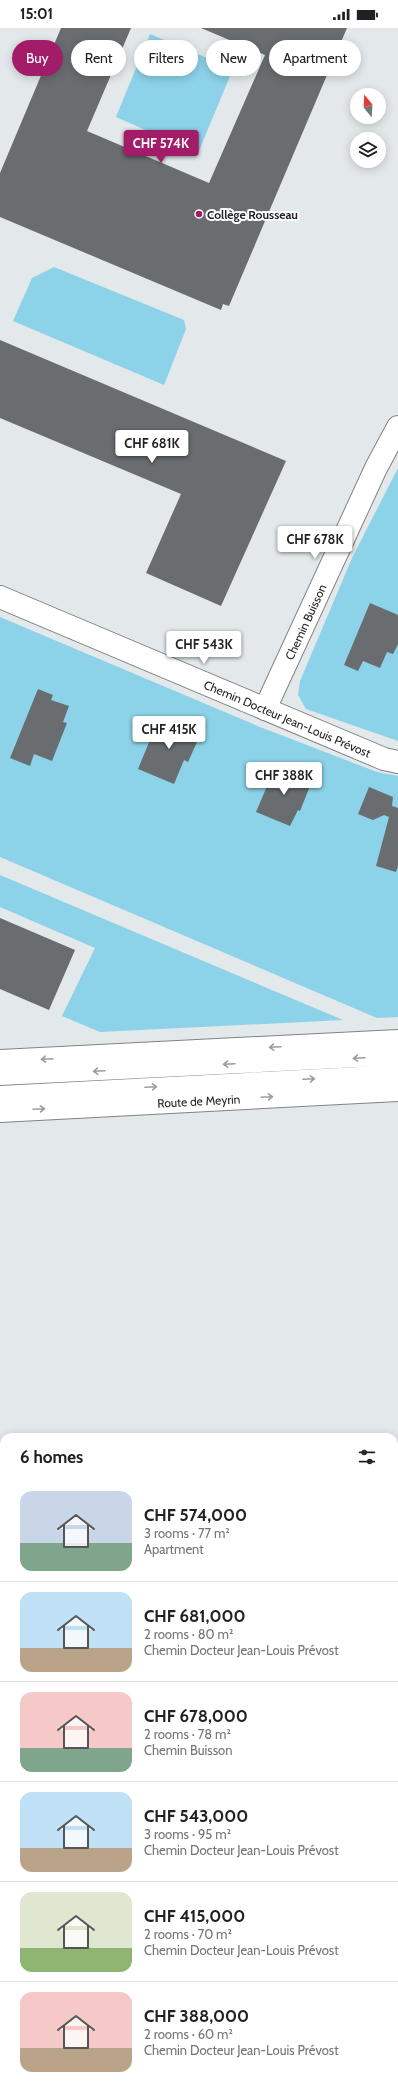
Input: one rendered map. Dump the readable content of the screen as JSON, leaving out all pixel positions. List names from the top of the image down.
{
  "streets": {
    "main road": ["Chemin Buisson", "Chemin Docteur Jean-Louis Prévost", "Route de Meyrin"]
  },
  "crossings": [
    ["Chemin Buisson", "Chemin Docteur Jean-Louis Prévost"]
  ],
  "places": ["Collège Rousseau"],
  "north": "top",
  "page": {
    "status": "15:01",
    "chip": [
      "Buy",
      "Rent",
      "Filters",
      "New",
      "Apartment"
    ],
    "price": [
      "CHF 574K",
      "CHF 681K",
      "CHF 678K",
      "CHF 543K",
      "CHF 415K",
      "CHF 388K"
    ],
    "heading": "6 homes",
    "list": [
      {
        "name": "CHF 574,000",
        "note": "3 rooms · 77 m² · Apartment"
      },
      {
        "name": "CHF 681,000",
        "note": "2 rooms · 80 m² · Chemin Docteur Jean-Louis Prévost"
      },
      {
        "name": "CHF 678,000",
        "note": "2 rooms · 78 m² · Chemin Buisson"
      },
      {
        "name": "CHF 543,000",
        "note": "3 rooms · 95 m² · Chemin Docteur Jean-Louis Prévost"
      },
      {
        "name": "CHF 415,000",
        "note": "2 rooms · 70 m² · Chemin Docteur Jean-Louis Prévost"
      },
      {
        "name": "CHF 388,000",
        "note": "2 rooms · 60 m² · Chemin Docteur Jean-Louis Prévost"
      }
    ]
  }
}
